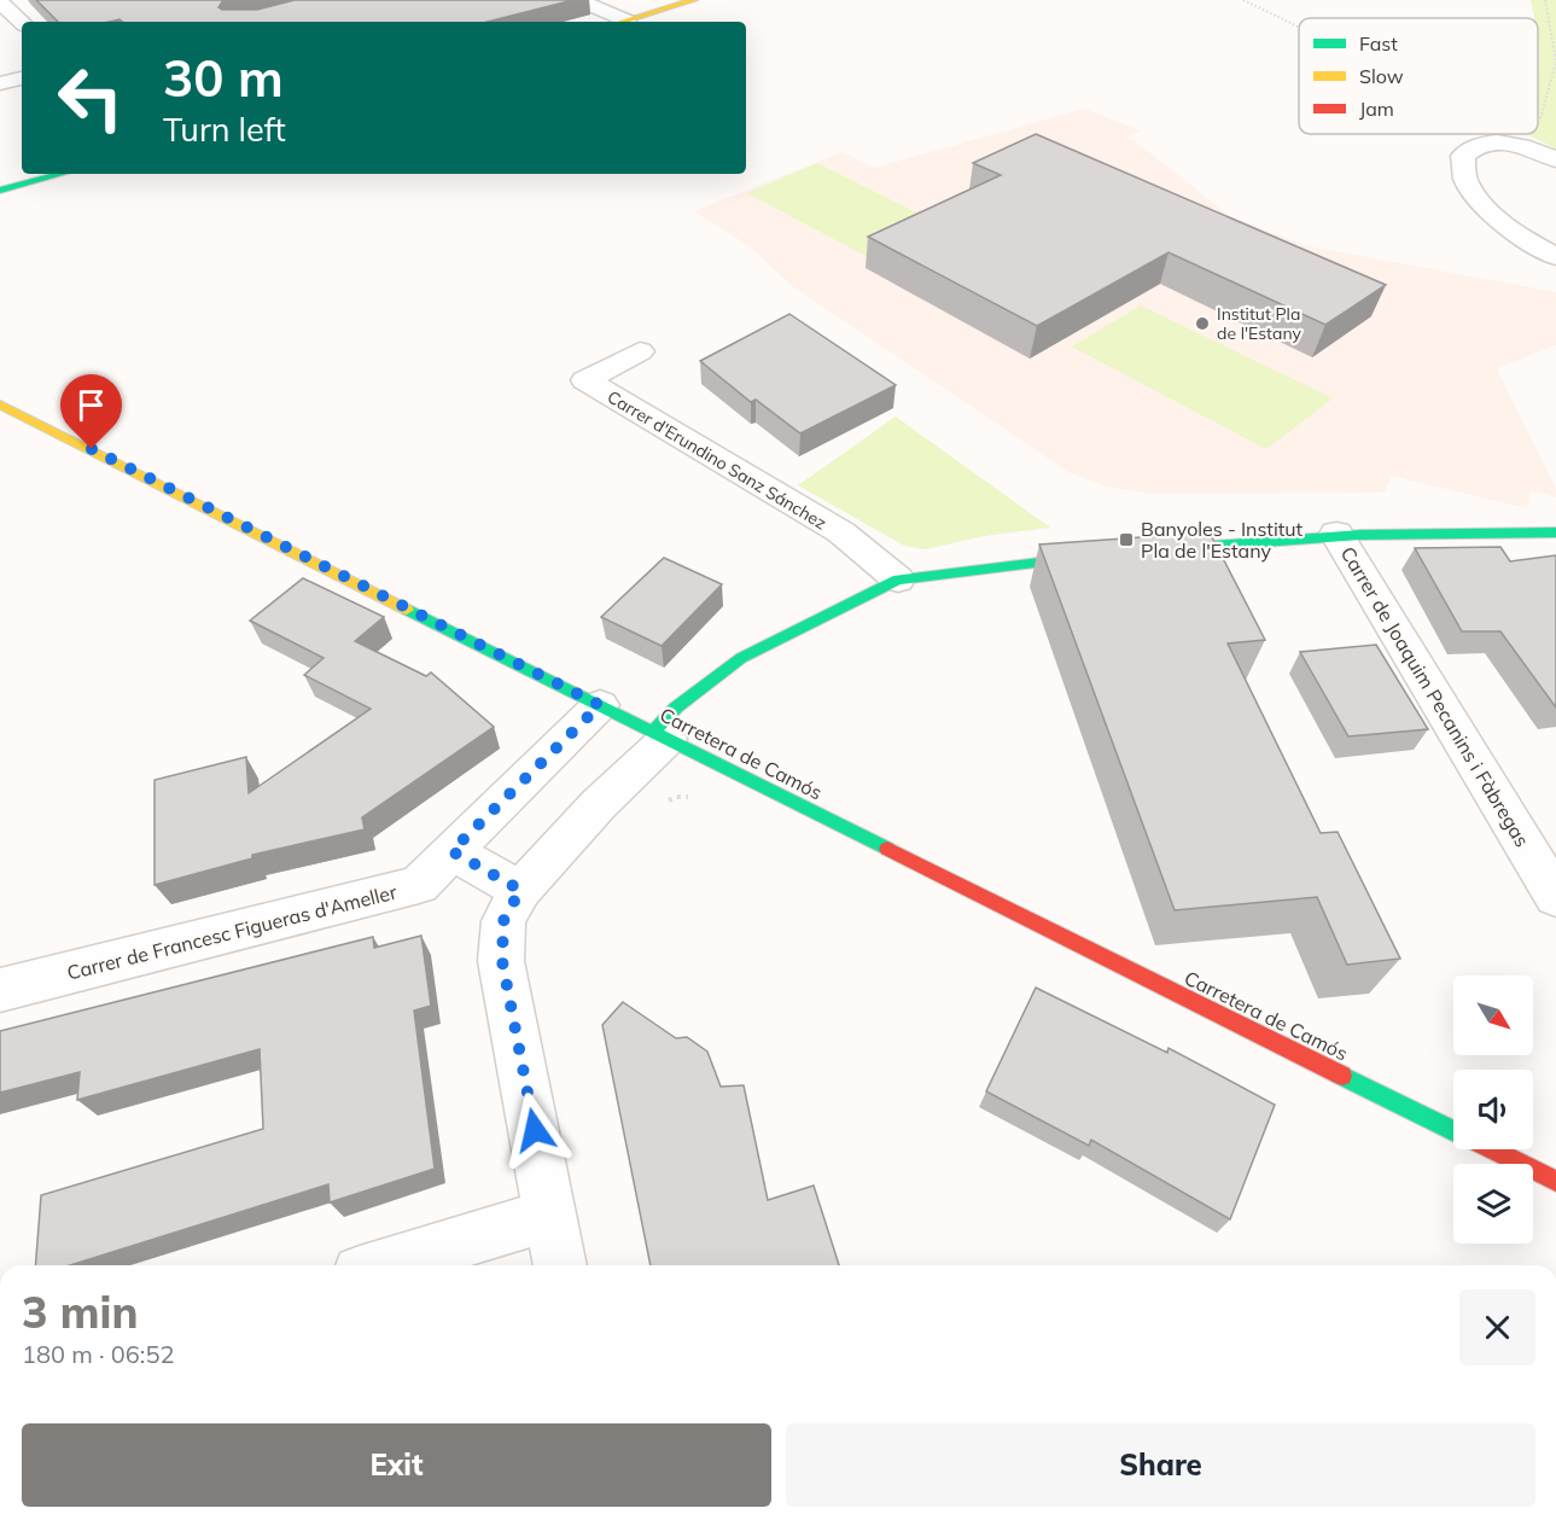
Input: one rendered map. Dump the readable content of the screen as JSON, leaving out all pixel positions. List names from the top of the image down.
{
  "streets": {
    "street": [
      "Carrer d'Erundino Sanz Sánchez",
      "Carrer de Joaquim Pecanins i Fàbregas",
      "Carretera de Camós",
      "Carrer de Francesc Figueras d'Ameller"
    ]
  },
  "crossings": [
    ["Carretera de Camós", "Carrer de Francesc Figueras d'Ameller"]
  ],
  "places": {
    "other": ["Institut Pla de l'Estany"],
    "transit": ["Banyoles - Institut Pla de l'Estany"]
  },
  "legend": ["Fast", "Slow", "Jam"],
  "north": "bottom right",
  "page": {
    "turn": ["30 m", "Turn left"],
    "heading": ["3 min", "180 m · 06:52"],
    "buttons": ["Exit", "Share"]
  }
}
